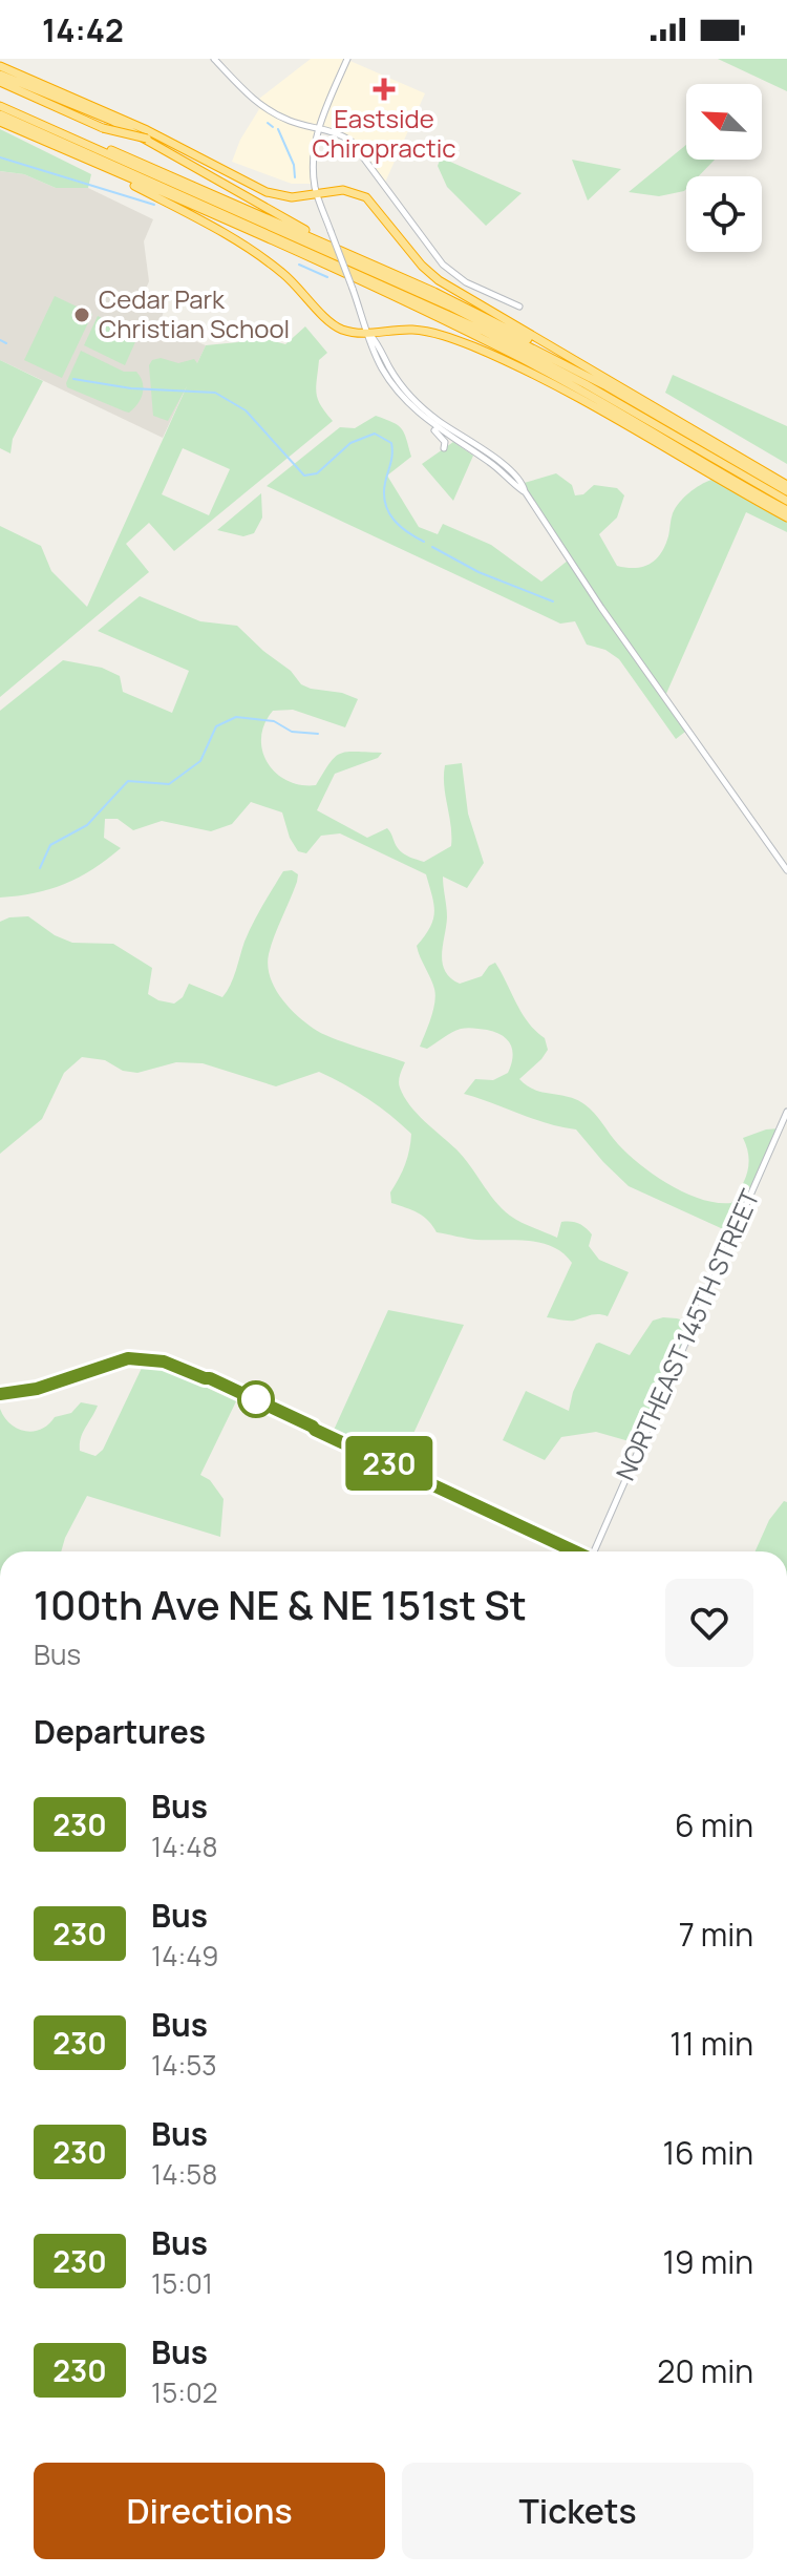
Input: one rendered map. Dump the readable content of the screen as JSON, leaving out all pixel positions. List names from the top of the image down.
{
  "streets": {
    "main road": ["NORTHEAST 145TH STREET"]
  },
  "places": {
    "health": ["Eastside Chiropractic"],
    "other": ["Cedar Park Christian School"]
  },
  "lines": ["bus line 230"],
  "north": "top left",
  "page": {
    "status": "14:42",
    "on_map": "230",
    "heading": [
      ["100th Ave NE & NE 151st St", "Bus"],
      "Departures"
    ],
    "list": [
      {
        "mark": "230",
        "name": "Bus",
        "note": "14:48",
        "value": "6 min"
      },
      {
        "mark": "230",
        "name": "Bus",
        "note": "14:49",
        "value": "7 min"
      },
      {
        "mark": "230",
        "name": "Bus",
        "note": "14:53",
        "value": "11 min"
      },
      {
        "mark": "230",
        "name": "Bus",
        "note": "14:58",
        "value": "16 min"
      },
      {
        "mark": "230",
        "name": "Bus",
        "note": "15:01",
        "value": "19 min"
      },
      {
        "mark": "230",
        "name": "Bus",
        "note": "15:02",
        "value": "20 min"
      }
    ],
    "buttons": ["Directions", "Tickets"]
  }
}
